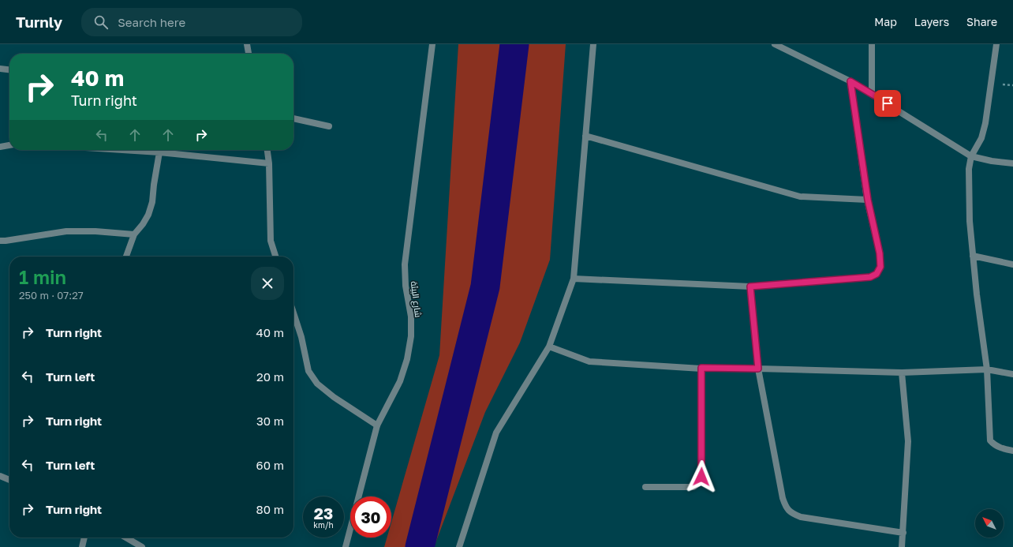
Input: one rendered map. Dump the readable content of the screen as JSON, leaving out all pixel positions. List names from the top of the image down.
{
  "streets": {
    "street": ["شارع البيئة"]
  },
  "north": "top left",
  "page": {
    "header": "Turnly",
    "search": "Search here",
    "nav": ["Map", "Layers", "Share"],
    "turn": ["40 m", "Turn right"],
    "heading": ["1 min", "250 m · 07:27"],
    "list": [
      {
        "name": "Turn right",
        "value": "40 m"
      },
      {
        "name": "Turn left",
        "value": "20 m"
      },
      {
        "name": "Turn right",
        "value": "30 m"
      },
      {
        "name": "Turn left",
        "value": "60 m"
      },
      {
        "name": "Turn right",
        "value": "80 m"
      }
    ],
    "speed": "23 km/h",
    "limit": "30"
  }
}
